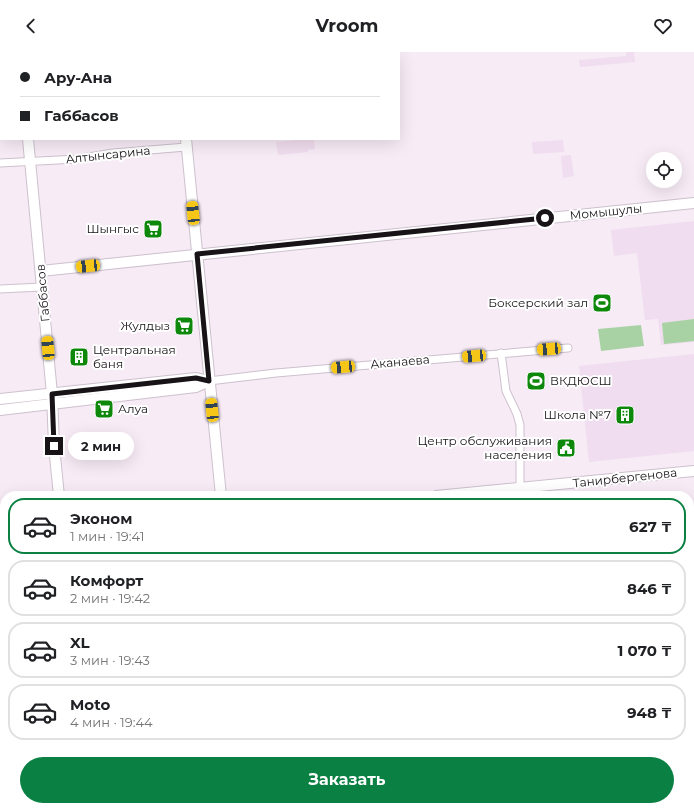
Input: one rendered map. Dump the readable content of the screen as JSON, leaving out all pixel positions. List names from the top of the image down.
{
  "streets": {
    "street": [
      "Алтынсарина",
      "Момышулы",
      "Габбасов",
      "Аканаева",
      "Танирбергенова"
    ]
  },
  "crossings": [
    ["Алтынсарина", "Габбасов"],
    ["Момышулы", "Габбасов"],
    ["Габбасов", "Аканаева"]
  ],
  "places": {
    "supermarket": ["Шынгыс", "Жулдыз", "Алуа"],
    "sports": ["Боксерский зал", "ВКДЮСШ"],
    "building": ["Центральная баня", "Школа №7"],
    "public building": ["Центр обслуживания населения"]
  },
  "page": {
    "header": "Vroom",
    "banner": ["Ару-Ана", "Габбасов"],
    "bubble": "2 мин",
    "list": [
      {
        "name": "Эконом",
        "note": "1 мин · 19:41",
        "value": "627 ₸"
      },
      {
        "name": "Комфорт",
        "note": "2 мин · 19:42",
        "value": "846 ₸"
      },
      {
        "name": "XL",
        "note": "3 мин · 19:43",
        "value": "1 070 ₸"
      },
      {
        "name": "Moto",
        "note": "4 мин · 19:44",
        "value": "948 ₸"
      }
    ],
    "buttons": "Заказать"
  }
}
